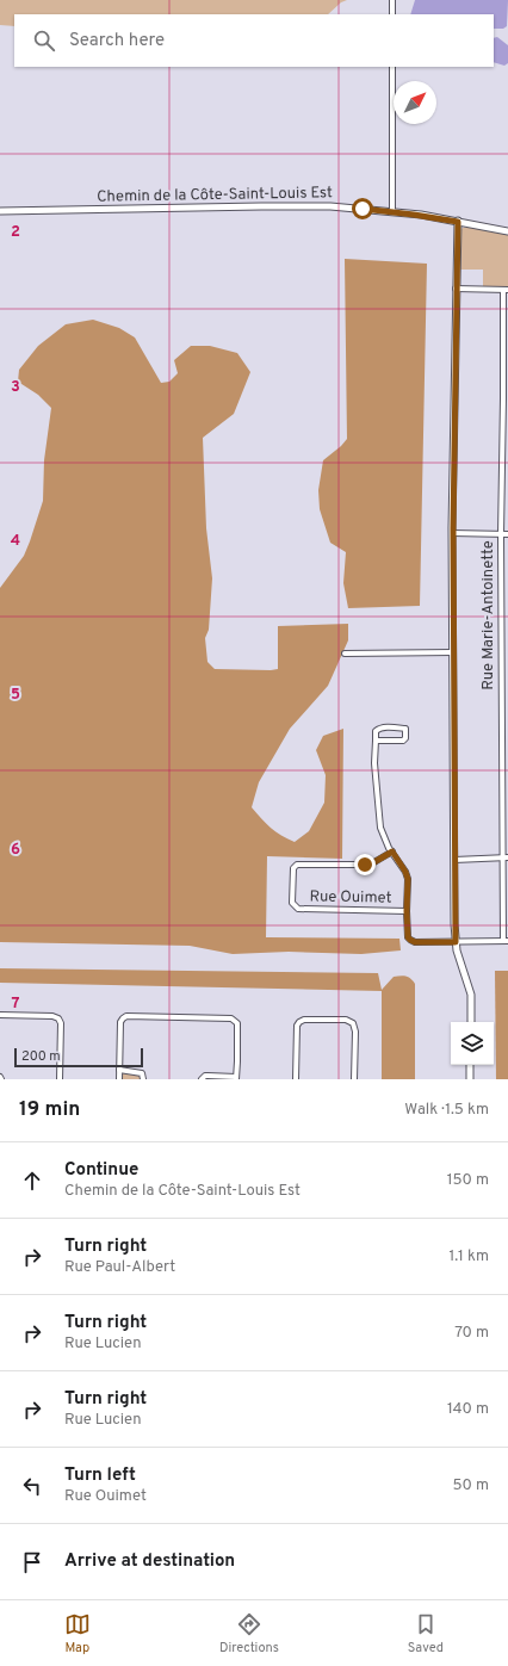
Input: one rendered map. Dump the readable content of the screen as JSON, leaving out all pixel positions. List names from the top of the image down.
{
  "streets": {
    "street": ["Chemin de la Côte-Saint-Louis Est", "Rue Marie-Antoinette", "Rue Ouimet"]
  },
  "scale_bar": "200 m",
  "north": "top right",
  "page": {
    "search": "Search here",
    "scale": "200 m",
    "heading": ["19 min", "Walk · 1.5 km"],
    "list": [
      ["Continue", "Chemin de la Côte-Saint-Louis Est", "150 m"],
      ["Turn right", "Rue Paul-Albert", "1.1 km"],
      ["Turn right", "Rue Lucien", "70 m"],
      ["Turn right", "Rue Lucien", "140 m"],
      ["Turn left", "Rue Ouimet", "50 m"],
      "Arrive at destination"
    ],
    "nav": ["Map", "Directions", "Saved"]
  },
  "grid": {
    "rows": [
      "2",
      "3",
      "4",
      "5",
      "6",
      "7"
    ]
  }
}
